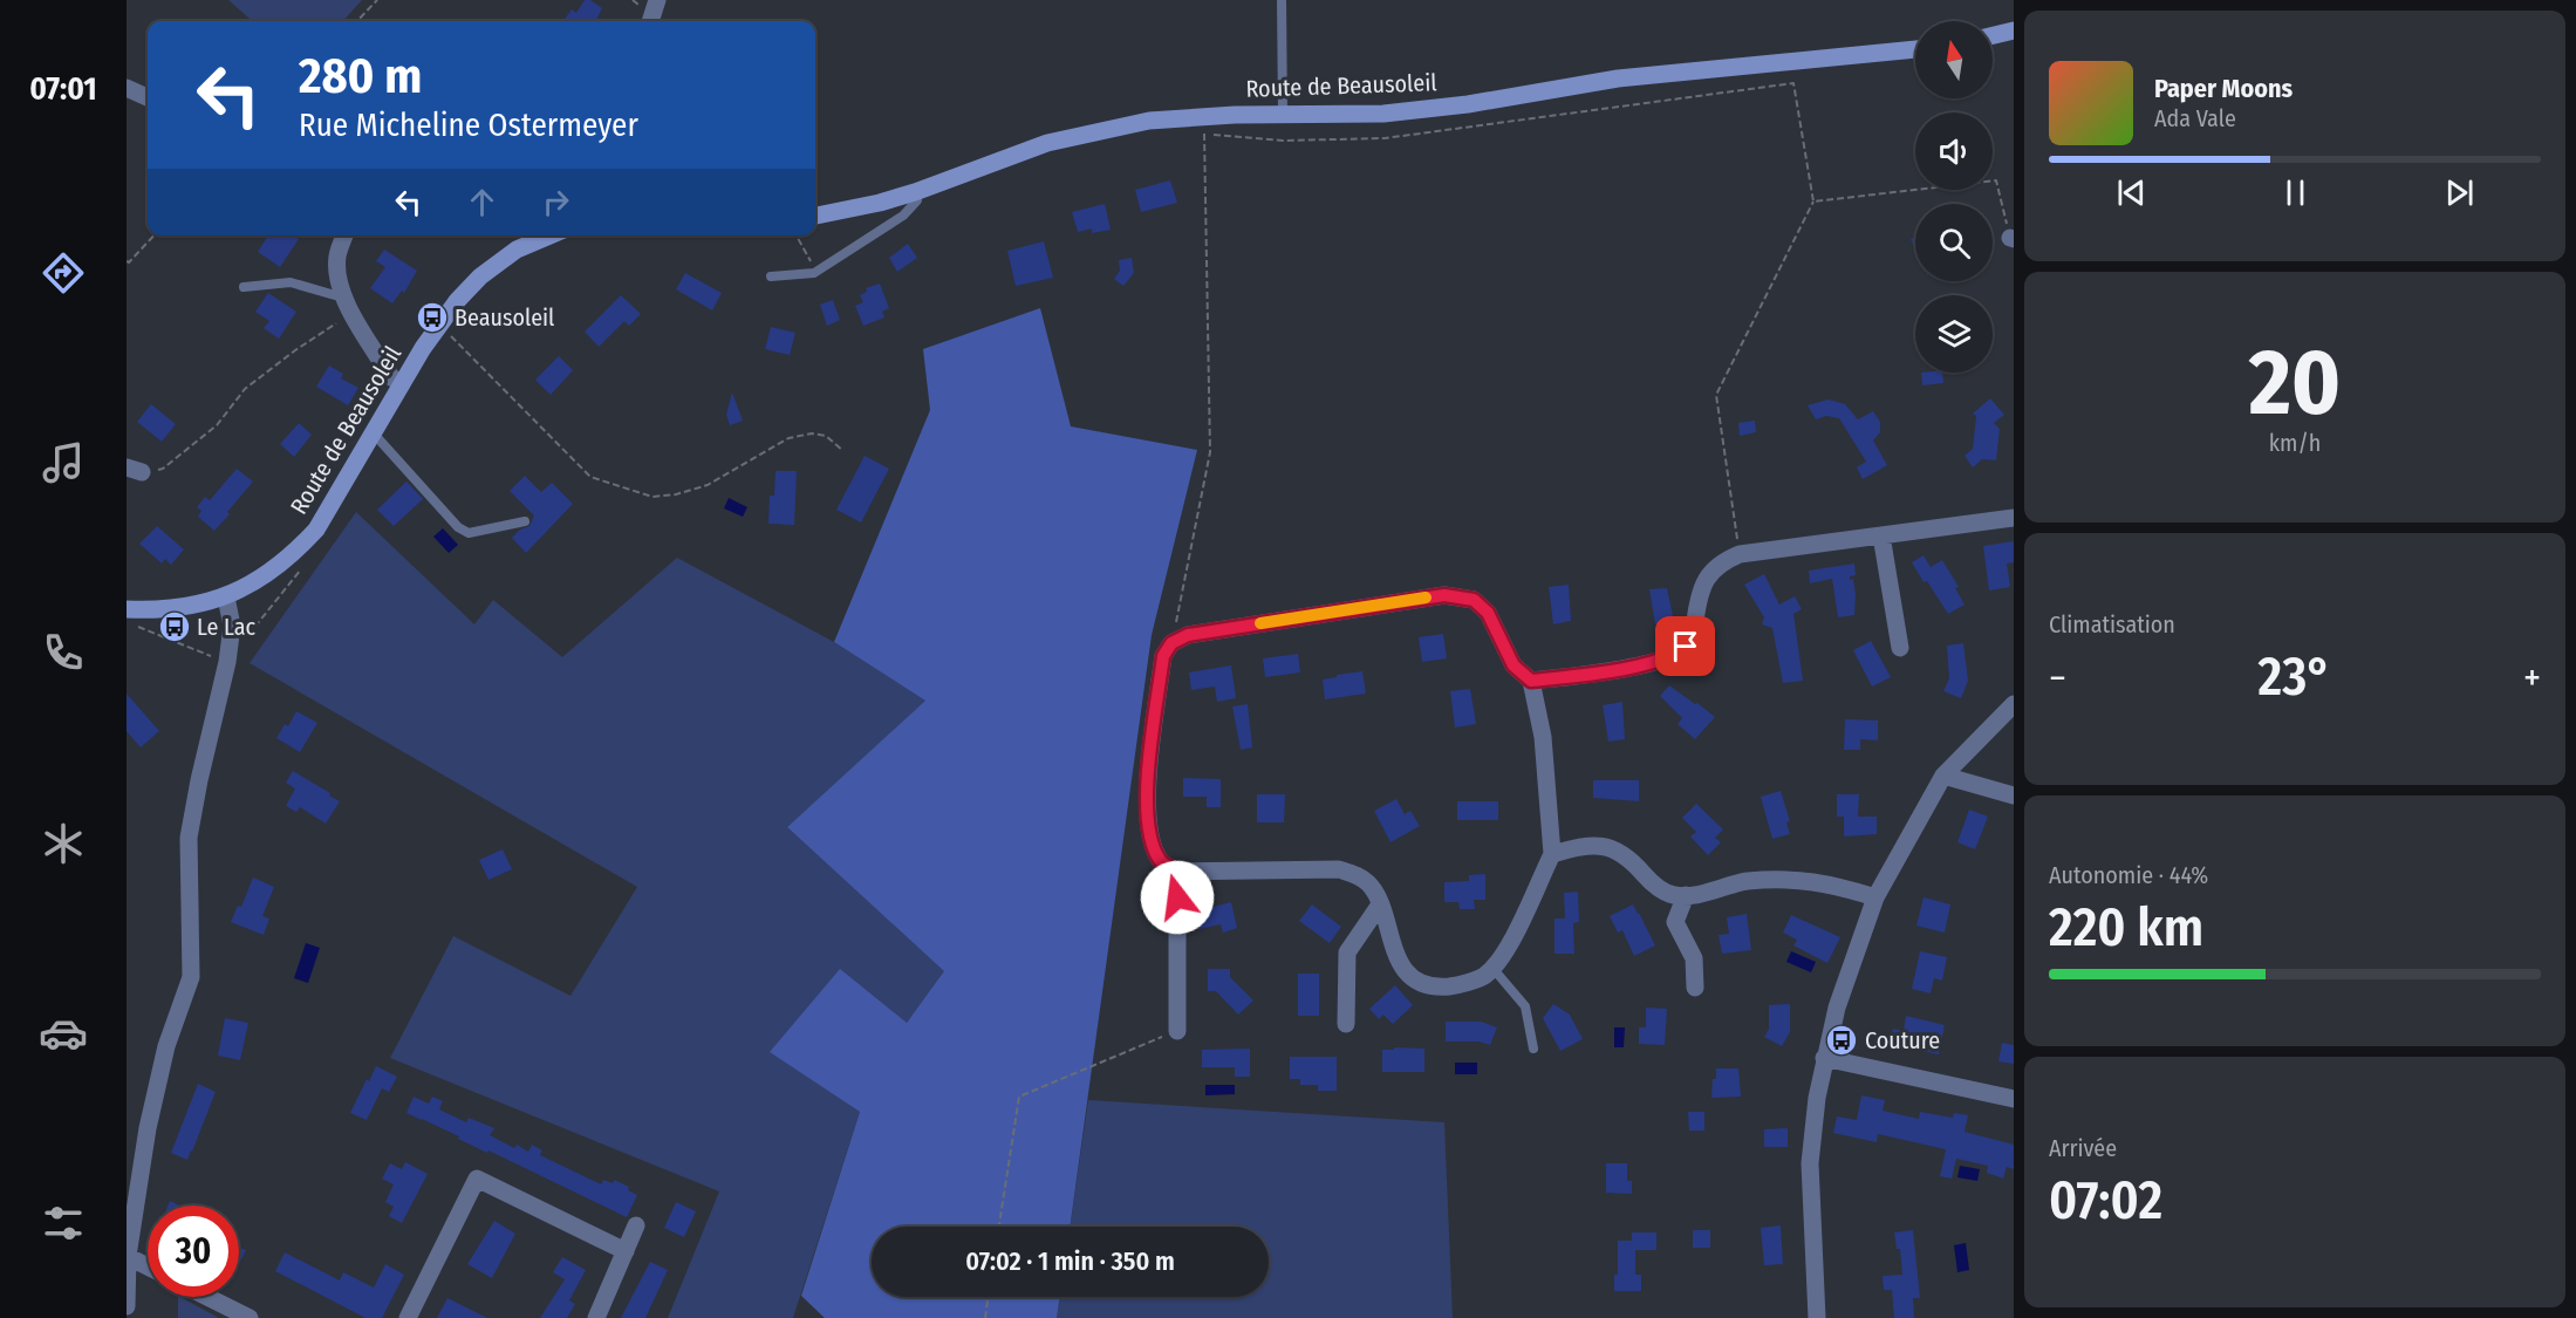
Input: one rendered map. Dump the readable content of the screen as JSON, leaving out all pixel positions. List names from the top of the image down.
{
  "streets": {
    "main road": ["Route de Beausoleil"]
  },
  "places": {
    "bus stop": ["Beausoleil", "Le Lac", "Couture"]
  },
  "north": "top",
  "page": {
    "tabs": "07:01",
    "turn": ["280 m", "Rue Micheline Ostermeyer"],
    "song": ["Paper Moons", "Ada Vale"],
    "tile": [
      ["20", "km/h"],
      "Climatisation",
      ["Autonomie · 44%", "220 km"],
      ["Arrivée", "07:02"]
    ],
    "heat": ["−", "23°", "+"],
    "limit": "30",
    "trip": "07:02 · 1 min · 350 m"
  }
}
